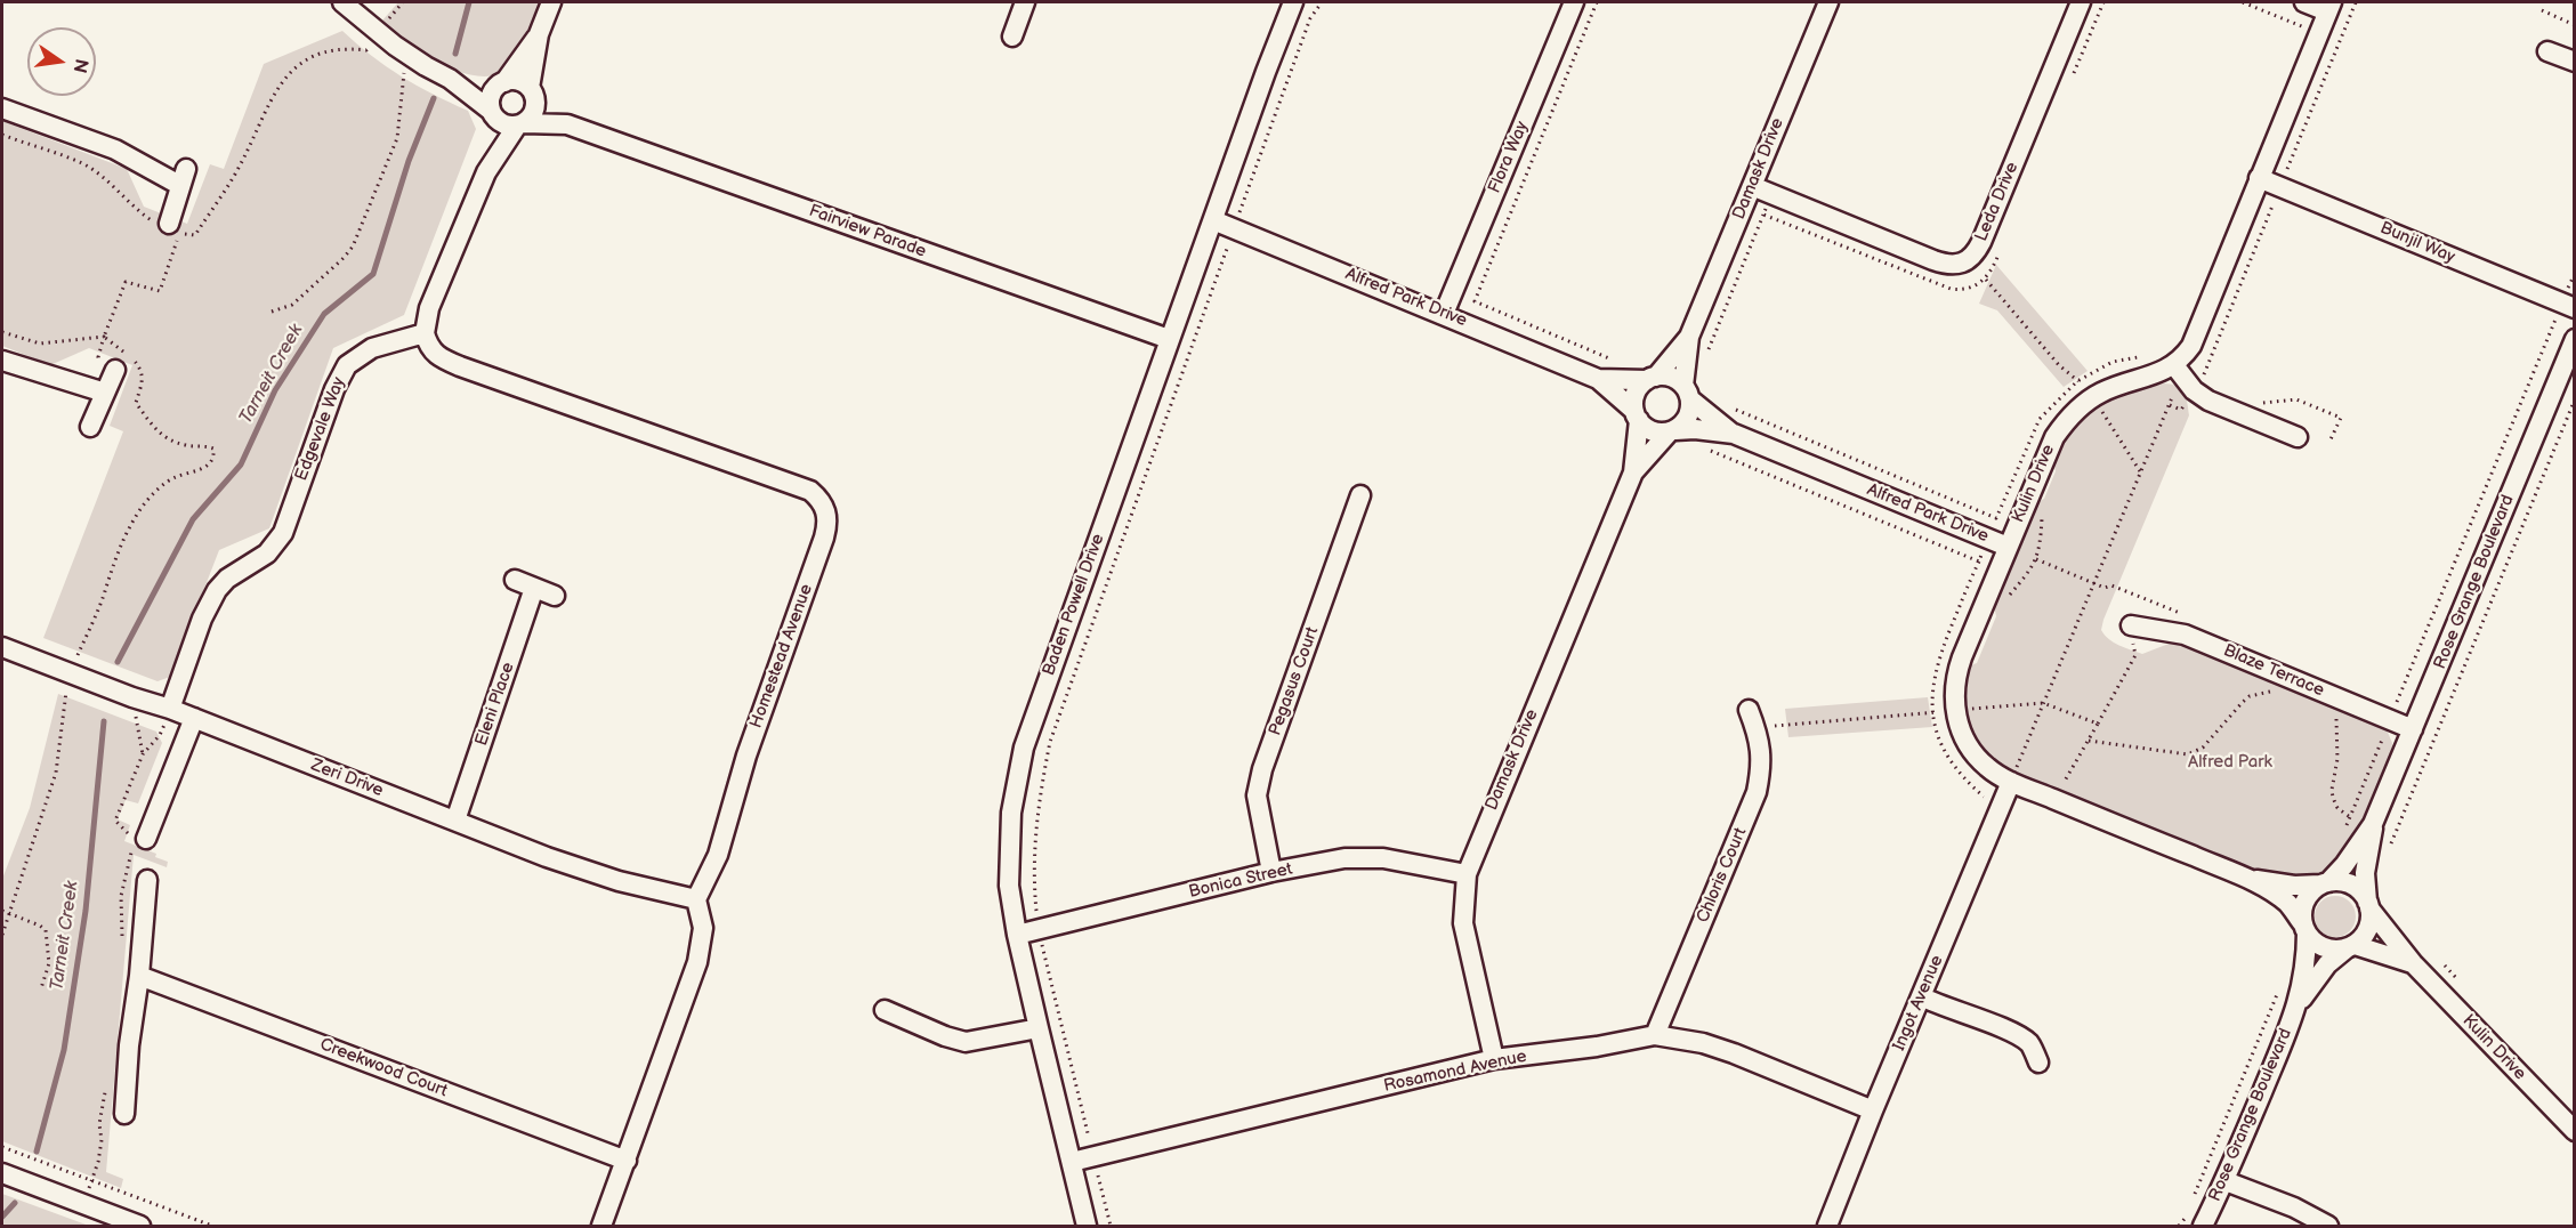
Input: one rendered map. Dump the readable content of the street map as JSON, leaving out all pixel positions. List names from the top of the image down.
{
  "streets": {
    "street": [
      "Flora Way",
      "Damask Drive",
      "Leda Drive",
      "Fairview Parade",
      "Bunjil Way",
      "Alfred Park Drive",
      "Edgevale Way",
      "Kulin Drive",
      "Rose Grange Boulevard",
      "Baden Powell Drive",
      "Homestead Avenue",
      "Blaze Terrace",
      "Pegasus Court",
      "Eleni Place",
      "Zeri Drive",
      "Chloris Court",
      "Bonica Street",
      "Ingot Avenue",
      "Creekwood Court",
      "Rosamond Avenue"
    ]
  },
  "crossings": [
    ["Flora Way", "Alfred Park Drive"],
    ["Damask Drive", "Leda Drive"],
    ["Damask Drive", "Alfred Park Drive"],
    ["Damask Drive", "Bonica Street"],
    ["Damask Drive", "Rosamond Avenue"],
    ["Fairview Parade", "Baden Powell Drive"],
    ["Bunjil Way", "Kulin Drive"],
    ["Alfred Park Drive", "Kulin Drive"],
    ["Alfred Park Drive", "Baden Powell Drive"],
    ["Edgevale Way", "Homestead Avenue"],
    ["Edgevale Way", "Zeri Drive"],
    ["Kulin Drive", "Rose Grange Boulevard"],
    ["Kulin Drive", "Ingot Avenue"],
    ["Rose Grange Boulevard", "Blaze Terrace"],
    ["Baden Powell Drive", "Bonica Street"],
    ["Baden Powell Drive", "Rosamond Avenue"],
    ["Homestead Avenue", "Zeri Drive"],
    ["Pegasus Court", "Bonica Street"],
    ["Eleni Place", "Zeri Drive"],
    ["Chloris Court", "Rosamond Avenue"],
    ["Ingot Avenue", "Rosamond Avenue"]
  ],
  "water": ["Tarneit Creek"],
  "parks": ["Alfred Park"],
  "north": "right"
}
